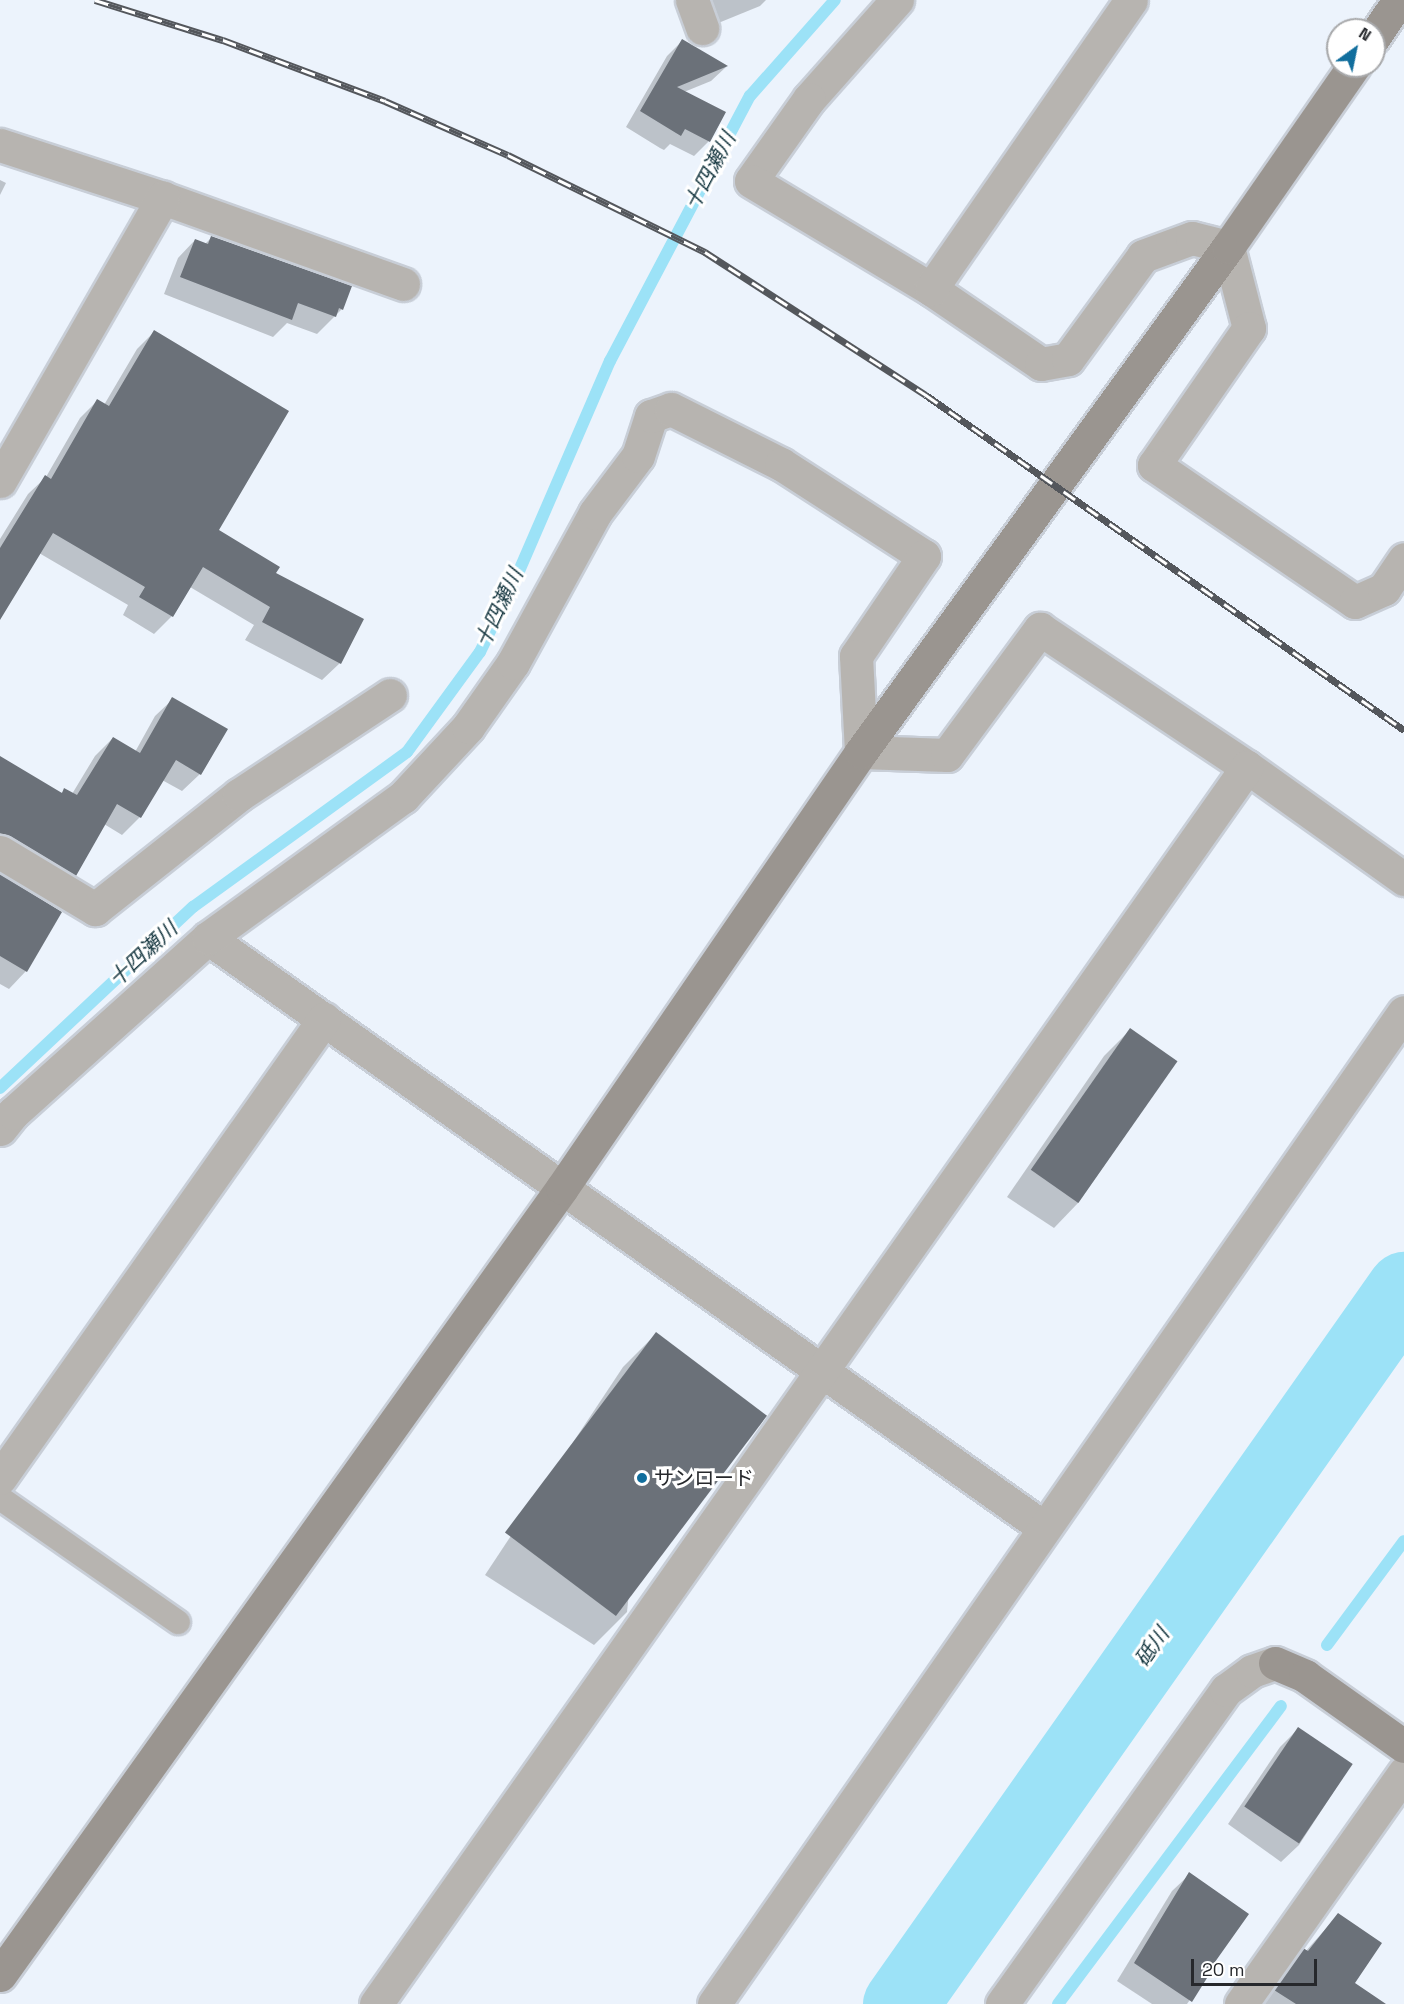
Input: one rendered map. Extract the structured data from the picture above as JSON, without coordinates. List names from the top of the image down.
{
  "water": ["十四瀬川", "砥川"],
  "places": ["サンロード"],
  "scale_bar": "20 m",
  "north": "top right"
}
